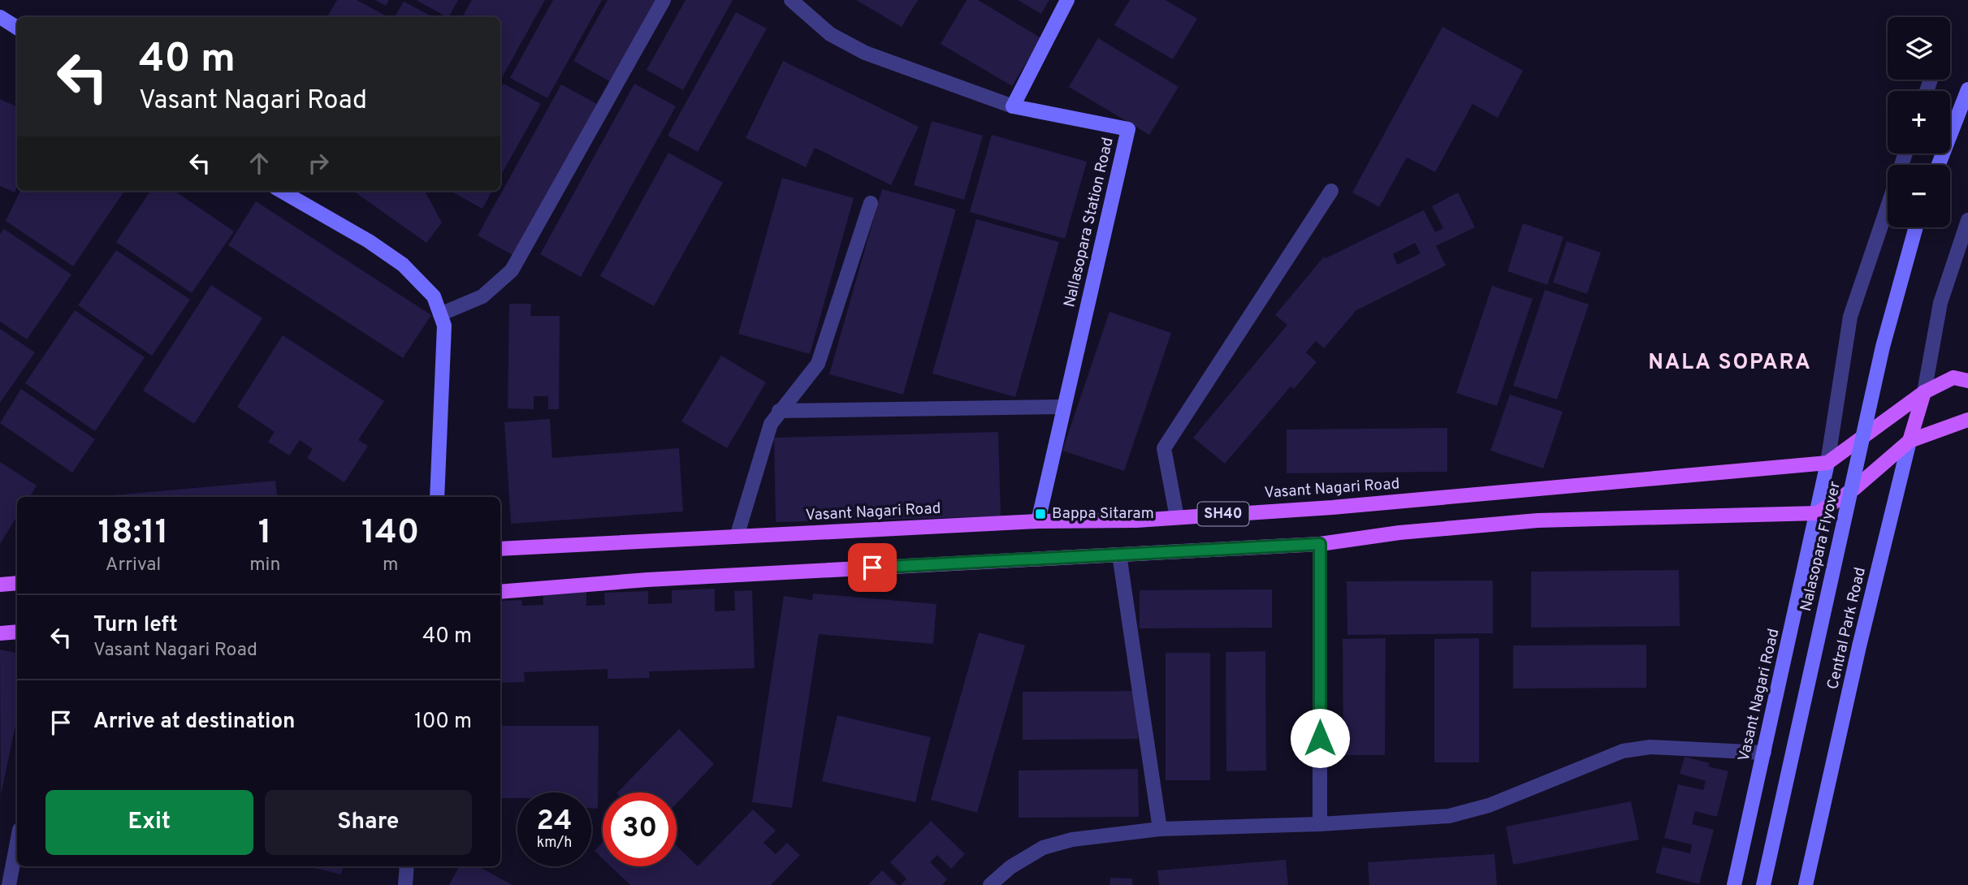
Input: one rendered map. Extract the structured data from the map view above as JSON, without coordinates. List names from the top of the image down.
{
  "streets": {
    "main road": [
      "Nallasopara Station Road",
      "Vasant Nagari Road",
      "SH40",
      "Nalasopara Flyover",
      "Central Park Road"
    ]
  },
  "crossings": [
    ["Nallasopara Station Road", "Vasant Nagari Road"],
    ["Vasant Nagari Road", "SH40"]
  ],
  "districts": ["NALA SOPARA"],
  "places": {
    "transit": ["Bappa Sitaram"]
  },
  "page": {
    "map_buttons": ["+", "−"],
    "turn": ["40 m", "Vasant Nagari Road"],
    "eta": [
      "18:11",
      "Arrival",
      "1",
      "min",
      "140",
      "m"
    ],
    "list": [
      {
        "name": "Turn left",
        "note": "Vasant Nagari Road",
        "value": "40 m"
      },
      {
        "name": "Arrive at destination",
        "value": "100 m"
      }
    ],
    "buttons": ["Exit", "Share"],
    "speed": "24 km/h",
    "limit": "30"
  }
}
